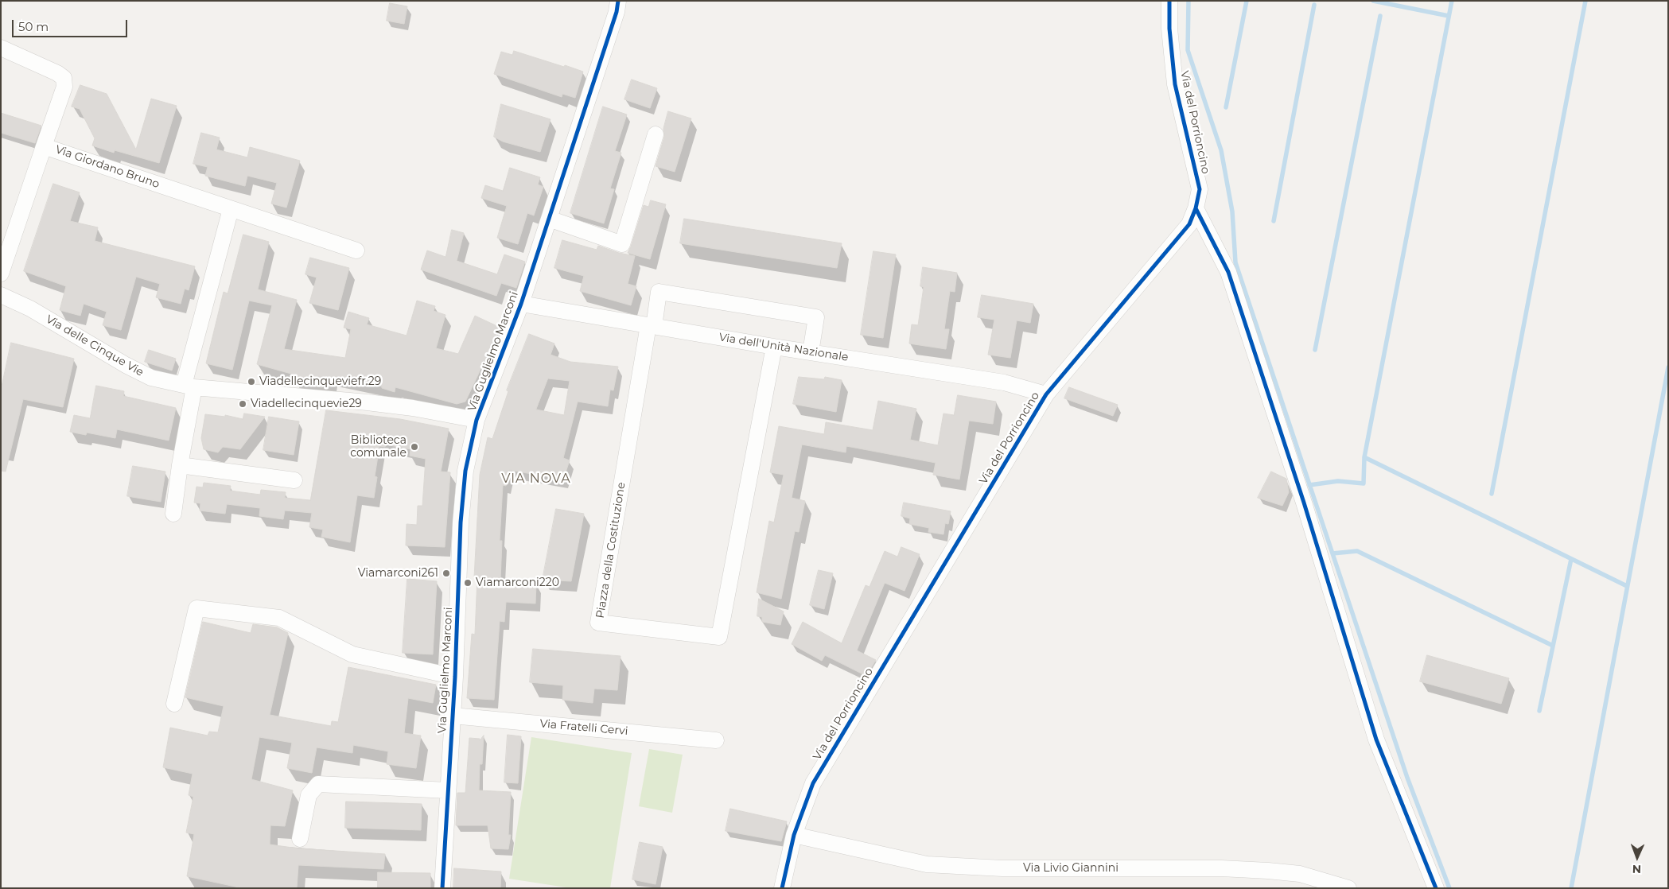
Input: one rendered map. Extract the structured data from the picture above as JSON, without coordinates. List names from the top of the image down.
{
  "streets": {
    "street": [
      "Via del Porrioncino",
      "Via Giordano Bruno",
      "Via delle Cinque Vie",
      "Via dell'Unità Nazionale",
      "Via Guglielmo Marconi",
      "Piazza della Costituzione",
      "Via Fratelli Cervi",
      "Via Livio Giannini"
    ]
  },
  "crossings": [
    ["Via del Porrioncino", "Via dell'Unità Nazionale"],
    ["Via del Porrioncino", "Via Livio Giannini"],
    ["Via delle Cinque Vie", "Via Guglielmo Marconi"],
    ["Via dell'Unità Nazionale", "Via Guglielmo Marconi"],
    ["Via dell'Unità Nazionale", "Piazza della Costituzione"],
    ["Via Guglielmo Marconi", "Via Fratelli Cervi"]
  ],
  "districts": ["VIA NOVA"],
  "places": [
    "Viadellecinqueviefr.29",
    "Viadellecinquevie29",
    "Biblioteca comunale",
    "Viamarconi261",
    "Viamarconi220"
  ],
  "scale_bar": "50 m",
  "north": "bottom"
}
